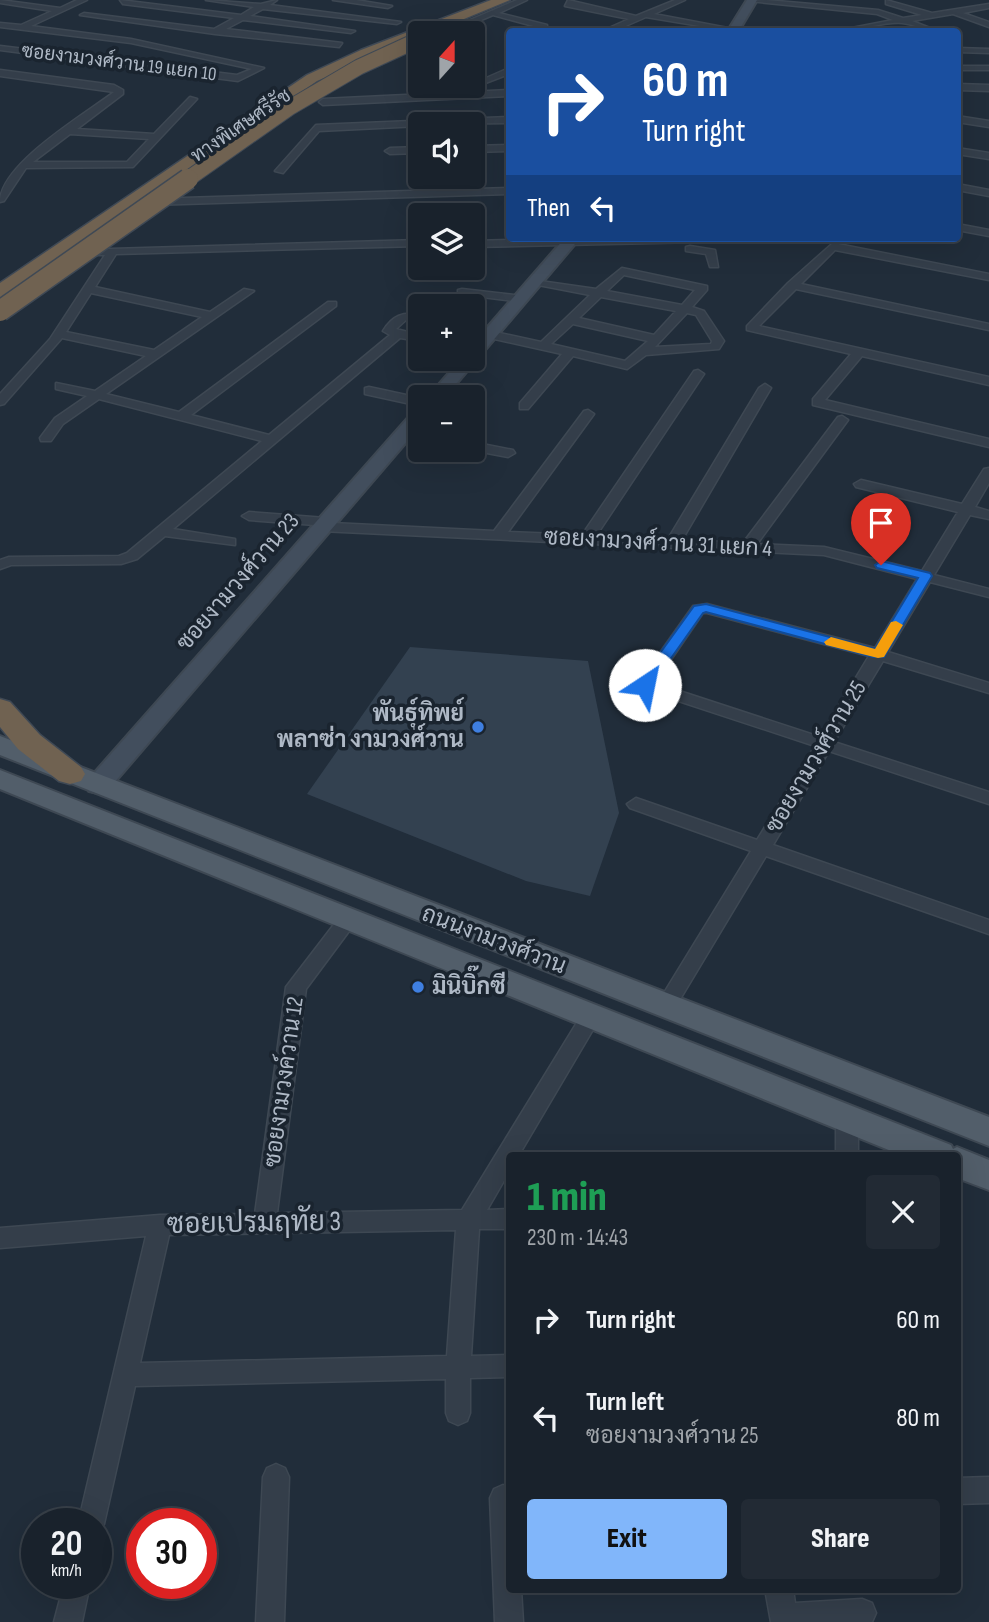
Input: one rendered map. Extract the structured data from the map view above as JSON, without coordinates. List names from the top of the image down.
{
  "streets": {
    "highway": ["ทางพิเศษศรีรัช"],
    "main road": ["ถนนงามวงศ์วาน"],
    "street": [
      "ซอยงามวงศ์วาน 19 แยก 10",
      "ซอยงามวงศ์วาน 31 แยก 4",
      "ซอยงามวงศ์วาน 23",
      "ซอยงามวงศ์วาน 25",
      "ซอยงามวงค์วาน 12",
      "ซอยเปรมฤทัย 3"
    ]
  },
  "crossings": [
    ["ซอยงามวงศ์วาน 31 แยก 4", "ซอยงามวงศ์วาน 23"],
    ["ซอยงามวงศ์วาน 31 แยก 4", "ซอยงามวงศ์วาน 25"],
    ["ซอยงามวงศ์วาน 23", "ถนนงามวงศ์วาน"],
    ["ซอยงามวงศ์วาน 25", "ถนนงามวงศ์วาน"],
    ["ถนนงามวงศ์วาน", "ซอยงามวงค์วาน 12"],
    ["ซอยงามวงค์วาน 12", "ซอยเปรมฤทัย 3"]
  ],
  "places": ["พันธุ์ทิพย์ พลาซ่า งามวงศ์วาน", "มินิบิ๊กซี"],
  "north": "top",
  "page": {
    "map_buttons": ["+", "−"],
    "turn": ["60 m", "Turn right"],
    "then": "Then",
    "heading": ["1 min", "230 m · 14:43"],
    "list": [
      {
        "name": "Turn right",
        "value": "60 m"
      },
      {
        "name": "Turn left",
        "note": "ซอยงามวงศ์วาน 25",
        "value": "80 m"
      }
    ],
    "buttons": ["Exit", "Share"],
    "speed": "20 km/h",
    "limit": "30"
  }
}
